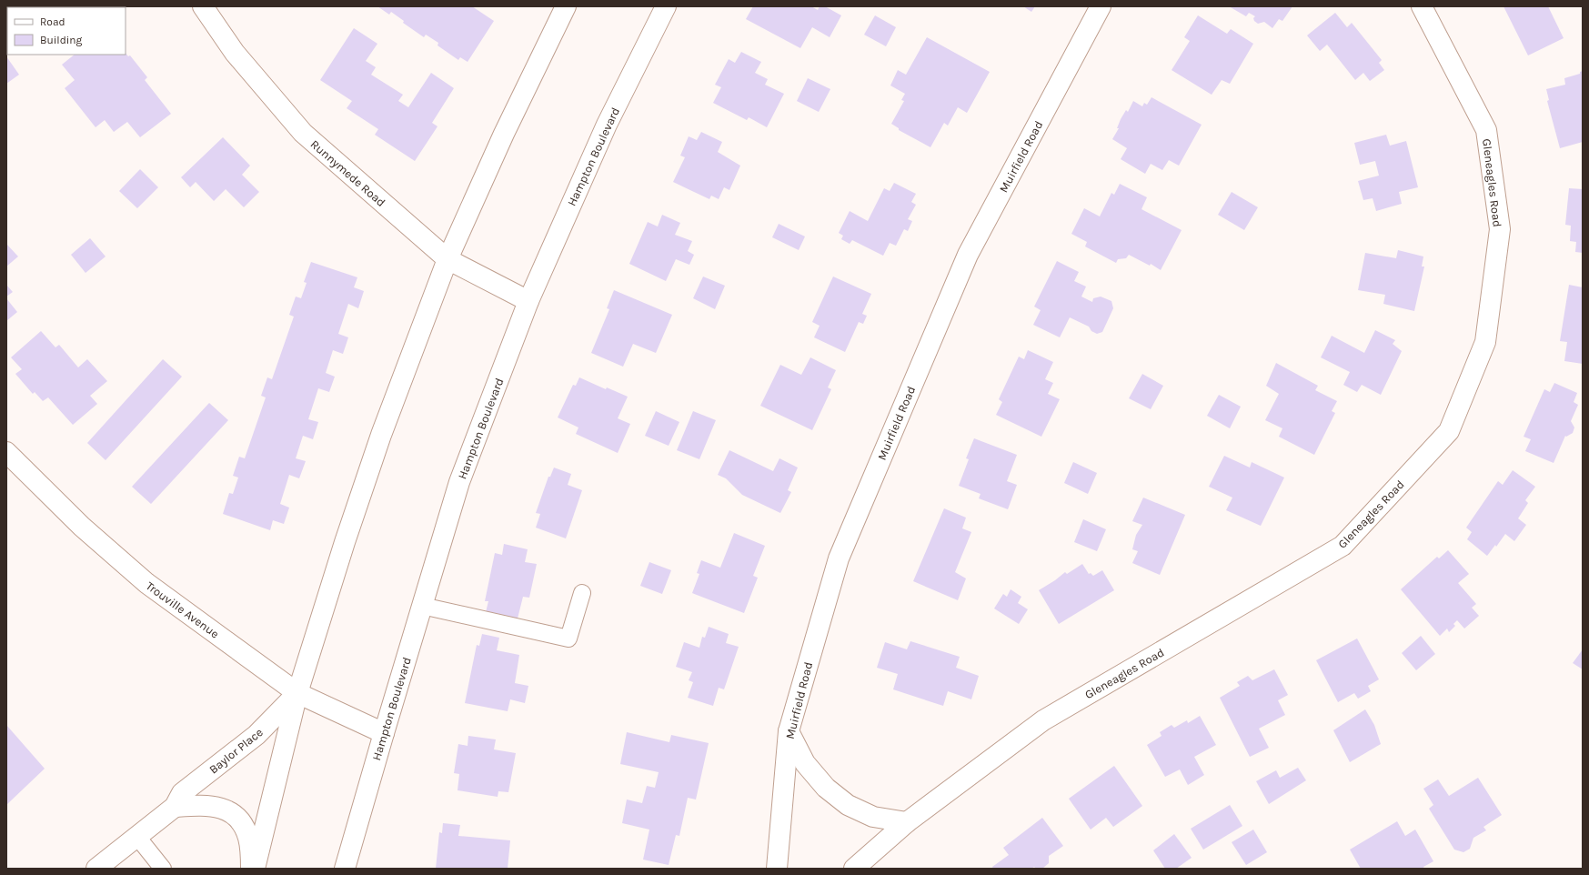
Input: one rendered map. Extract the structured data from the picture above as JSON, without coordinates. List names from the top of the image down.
{
  "streets": {
    "street": [
      "Hampton Boulevard",
      "Muirfield Road",
      "Runnymede Road",
      "Gleneagles Road",
      "Trouville Avenue",
      "Baylor Place"
    ]
  },
  "crossings": [
    ["Hampton Boulevard", "Runnymede Road"],
    ["Hampton Boulevard", "Trouville Avenue"],
    ["Trouville Avenue", "Baylor Place"]
  ],
  "legend": ["Road", "Building"]
}
